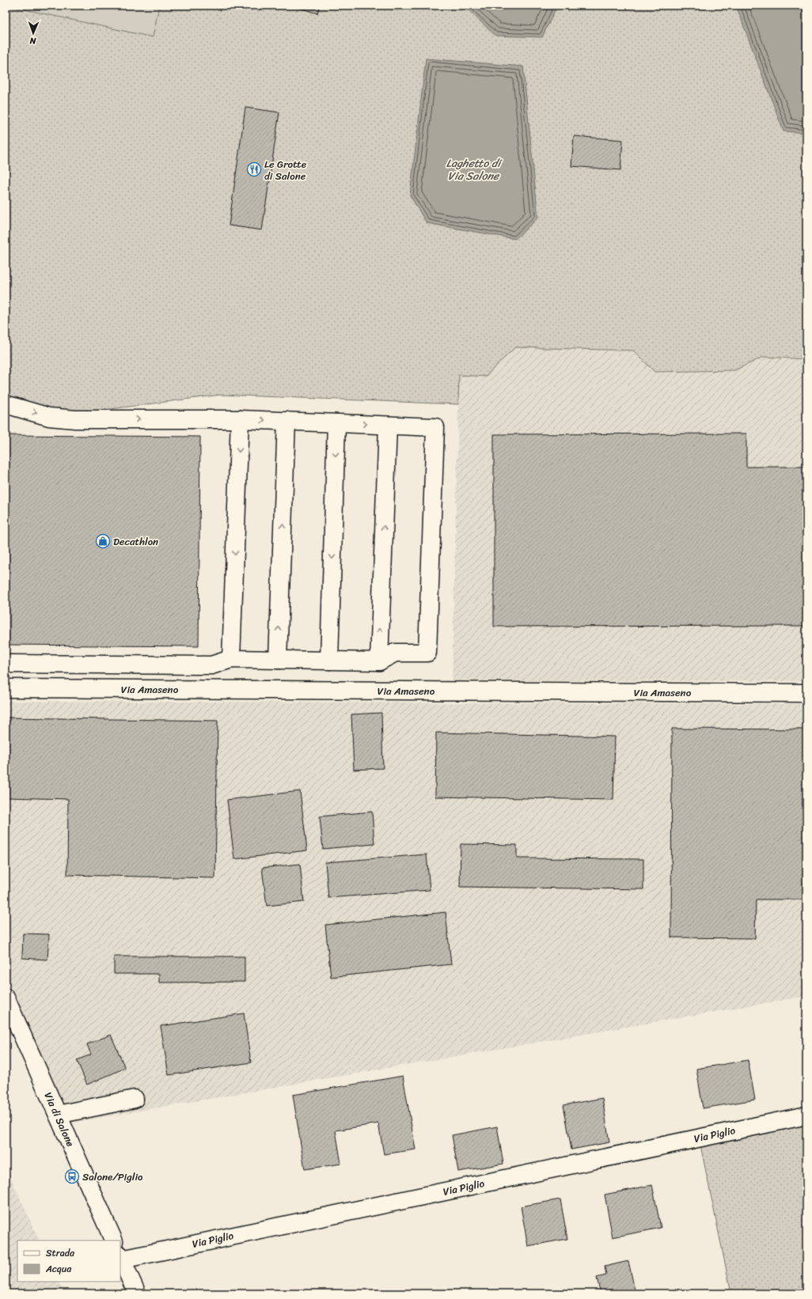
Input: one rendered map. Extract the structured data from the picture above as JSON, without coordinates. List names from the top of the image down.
{
  "streets": {
    "street": ["Via Amaseno", "Via di Salone", "Via Piglio"]
  },
  "water": ["Laghetto di Via Salone"],
  "places": {
    "restaurant": ["Le Grotte di Salone"],
    "shop": ["Decathlon"],
    "bus stop": ["Salone/Piglio"]
  },
  "legend": ["Strada", "Acqua"],
  "north": "bottom"
}
